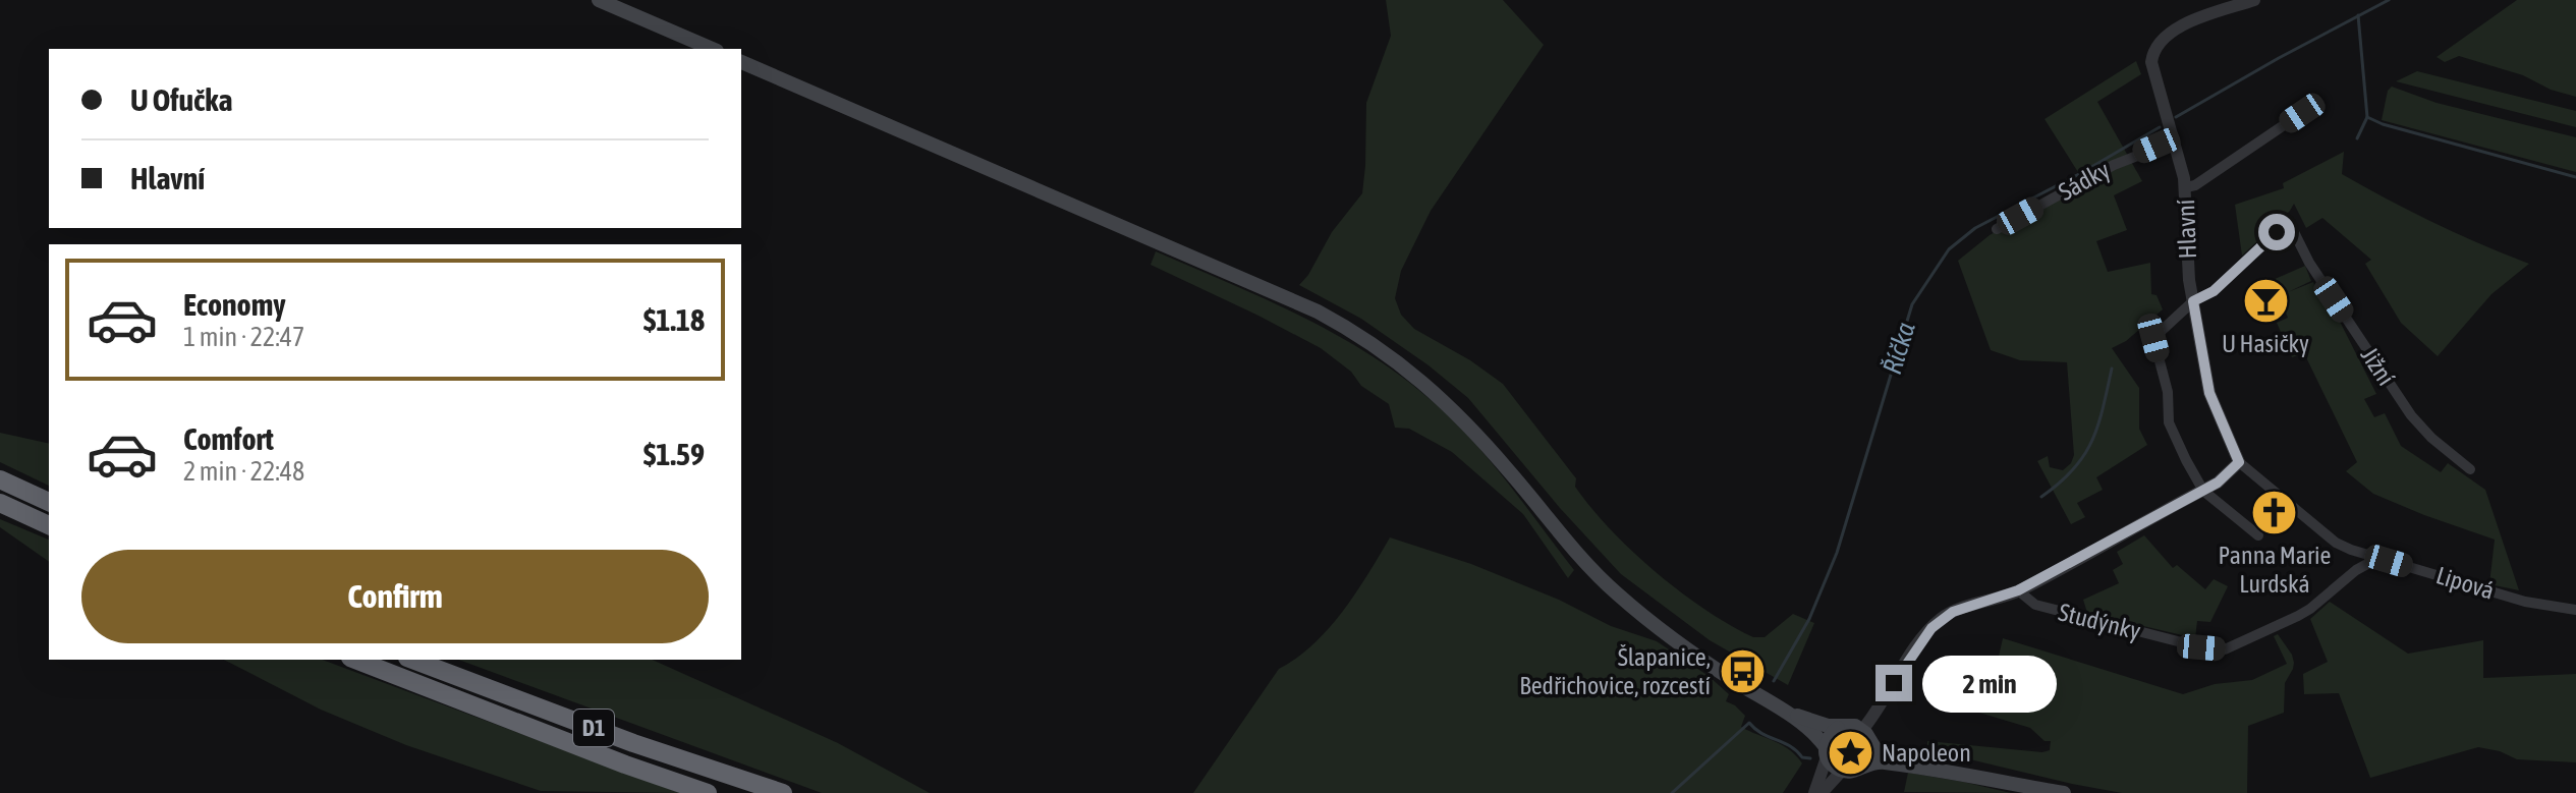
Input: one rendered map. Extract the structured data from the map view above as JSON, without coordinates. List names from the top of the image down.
{
  "streets": {
    "highway": ["D1"],
    "street": [
      "Sádky",
      "Hlavní",
      "Jižní",
      "Lipová",
      "Studýnky"
    ]
  },
  "crossings": [
    ["Sádky", "Hlavní"],
    ["Hlavní", "Jižní"],
    ["Hlavní", "Lipová"],
    ["Lipová", "Studýnky"]
  ],
  "water": ["Říčka"],
  "places": {
    "bar": ["U Hasičky"],
    "church": ["Panna Marie Lurdská"],
    "bus stop": ["Šlapanice, Bedřichovice, rozcestí"],
    "place": ["Napoleon"]
  },
  "page": {
    "banner": ["U Ofučka", "Hlavní"],
    "list": [
      {
        "name": "Economy",
        "note": "1 min · 22:47",
        "value": "$1.18"
      },
      {
        "name": "Comfort",
        "note": "2 min · 22:48",
        "value": "$1.59"
      }
    ],
    "buttons": "Confirm",
    "bubble": "2 min"
  }
}
